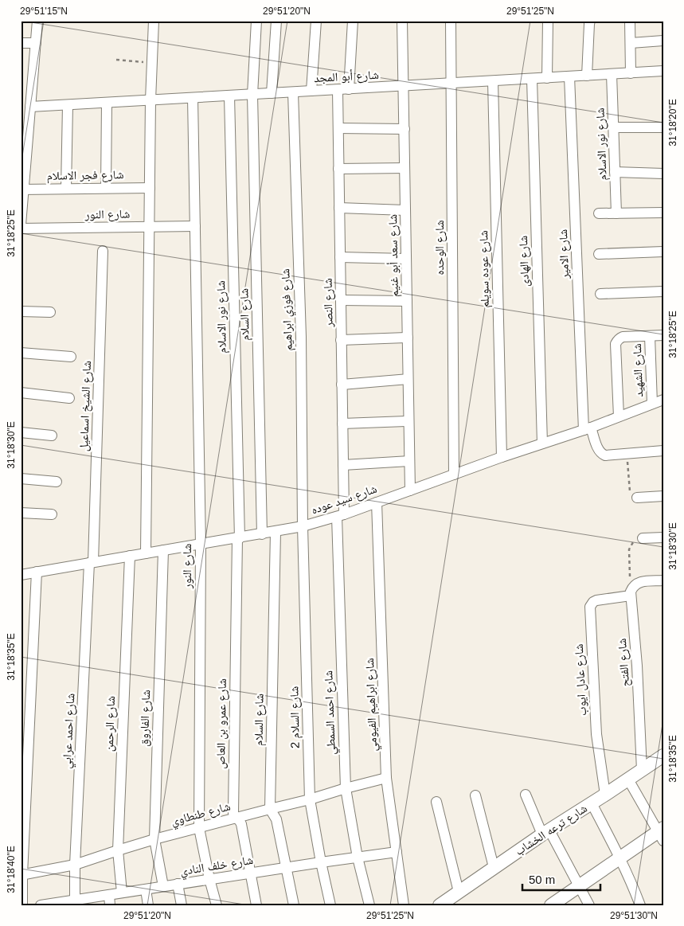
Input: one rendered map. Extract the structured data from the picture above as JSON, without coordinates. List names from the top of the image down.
{
  "streets": {
    "street": [
      "شارع أبو المجد",
      "شارع نور الاسلام",
      "شارع فجر الاسلام",
      "شارع النور",
      "شارع الوحده",
      "شارع الامير",
      "شارع سعد أبو غنيم",
      "شارع الهادى",
      "شارع عوده سويلم",
      "شارع النصر",
      "شارع فوزي ابراهيم",
      "شارع السلام",
      "شارع الشهيد",
      "شارع الشيخ اسماعيل",
      "شارع سيد عوده",
      "شارع الفتح",
      "شارع عادل ايوب",
      "شارع ابراهيم الفيومي",
      "شارع احمد السمطي",
      "شارع السلام 2",
      "شارع الفاروق",
      "شارع الرحمن",
      "شارع عمرو بن العاص",
      "شارع احمد عرابي",
      "شارع طنطاوي",
      "شارع ترعه الخشاب",
      "شارع خلف النادي"
    ]
  },
  "crossings": [
    ["شارع أبو المجد", "شارع نور الاسلام"],
    ["شارع أبو المجد", "شارع النور"],
    ["شارع أبو المجد", "شارع الوحده"],
    ["شارع أبو المجد", "شارع الامير"],
    ["شارع أبو المجد", "شارع سعد أبو غنيم"],
    ["شارع أبو المجد", "شارع الهادى"],
    ["شارع أبو المجد", "شارع عوده سويلم"],
    ["شارع أبو المجد", "شارع النصر"],
    ["شارع أبو المجد", "شارع فوزي ابراهيم"],
    ["شارع أبو المجد", "شارع السلام"],
    ["شارع نور الاسلام", "شارع سيد عوده"],
    ["شارع نور الاسلام", "شارع عمرو بن العاص"],
    ["شارع النور", "شارع سيد عوده"],
    ["شارع النور", "شارع طنطاوي"],
    ["شارع النور", "شارع خلف النادي"],
    ["شارع الوحده", "شارع سيد عوده"],
    ["شارع الامير", "شارع سيد عوده"],
    ["شارع سعد أبو غنيم", "شارع سيد عوده"],
    ["شارع الهادى", "شارع سيد عوده"],
    ["شارع عوده سويلم", "شارع سيد عوده"],
    ["شارع النصر", "شارع سيد عوده"],
    ["شارع النصر", "شارع احمد السمطي"],
    ["شارع فوزي ابراهيم", "شارع سيد عوده"],
    ["شارع فوزي ابراهيم", "شارع السلام 2"],
    ["شارع السلام", "شارع سيد عوده"],
    ["شارع السلام", "شارع طنطاوي"],
    ["شارع السلام", "شارع خلف النادي"],
    ["شارع الشهيد", "شارع سيد عوده"],
    ["شارع الشيخ اسماعيل", "شارع سيد عوده"],
    ["شارع الشيخ اسماعيل", "شارع احمد عرابي"],
    ["شارع سيد عوده", "شارع ابراهيم الفيومي"],
    ["شارع سيد عوده", "شارع احمد السمطي"],
    ["شارع سيد عوده", "شارع السلام 2"],
    ["شارع سيد عوده", "شارع الفاروق"],
    ["شارع سيد عوده", "شارع الرحمن"],
    ["شارع سيد عوده", "شارع عمرو بن العاص"],
    ["شارع سيد عوده", "شارع احمد عرابي"],
    ["شارع الفتح", "شارع عادل ايوب"],
    ["شارع الفتح", "شارع ترعه الخشاب"],
    ["شارع عادل ايوب", "شارع ترعه الخشاب"],
    ["شارع ابراهيم الفيومي", "شارع طنطاوي"],
    ["شارع ابراهيم الفيومي", "شارع خلف النادي"],
    ["شارع احمد السمطي", "شارع طنطاوي"],
    ["شارع احمد السمطي", "شارع خلف النادي"],
    ["شارع السلام 2", "شارع طنطاوي"],
    ["شارع السلام 2", "شارع خلف النادي"],
    ["شارع الفاروق", "شارع طنطاوي"],
    ["شارع الفاروق", "شارع خلف النادي"],
    ["شارع الرحمن", "شارع طنطاوي"],
    ["شارع الرحمن", "شارع خلف النادي"],
    ["شارع عمرو بن العاص", "شارع طنطاوي"],
    ["شارع عمرو بن العاص", "شارع خلف النادي"],
    ["شارع احمد عرابي", "شارع طنطاوي"],
    ["شارع احمد عرابي", "شارع خلف النادي"]
  ],
  "scale_bar": "50 m",
  "coordinates": [
    "29°51'15\"N",
    "29°51'20\"N",
    "29°51'25\"N",
    "31°18'20\"E",
    "31°18'25\"E",
    "31°18'30\"E",
    "31°18'35\"E",
    "31°18'40\"E",
    "29°51'30\"N"
  ]
}
